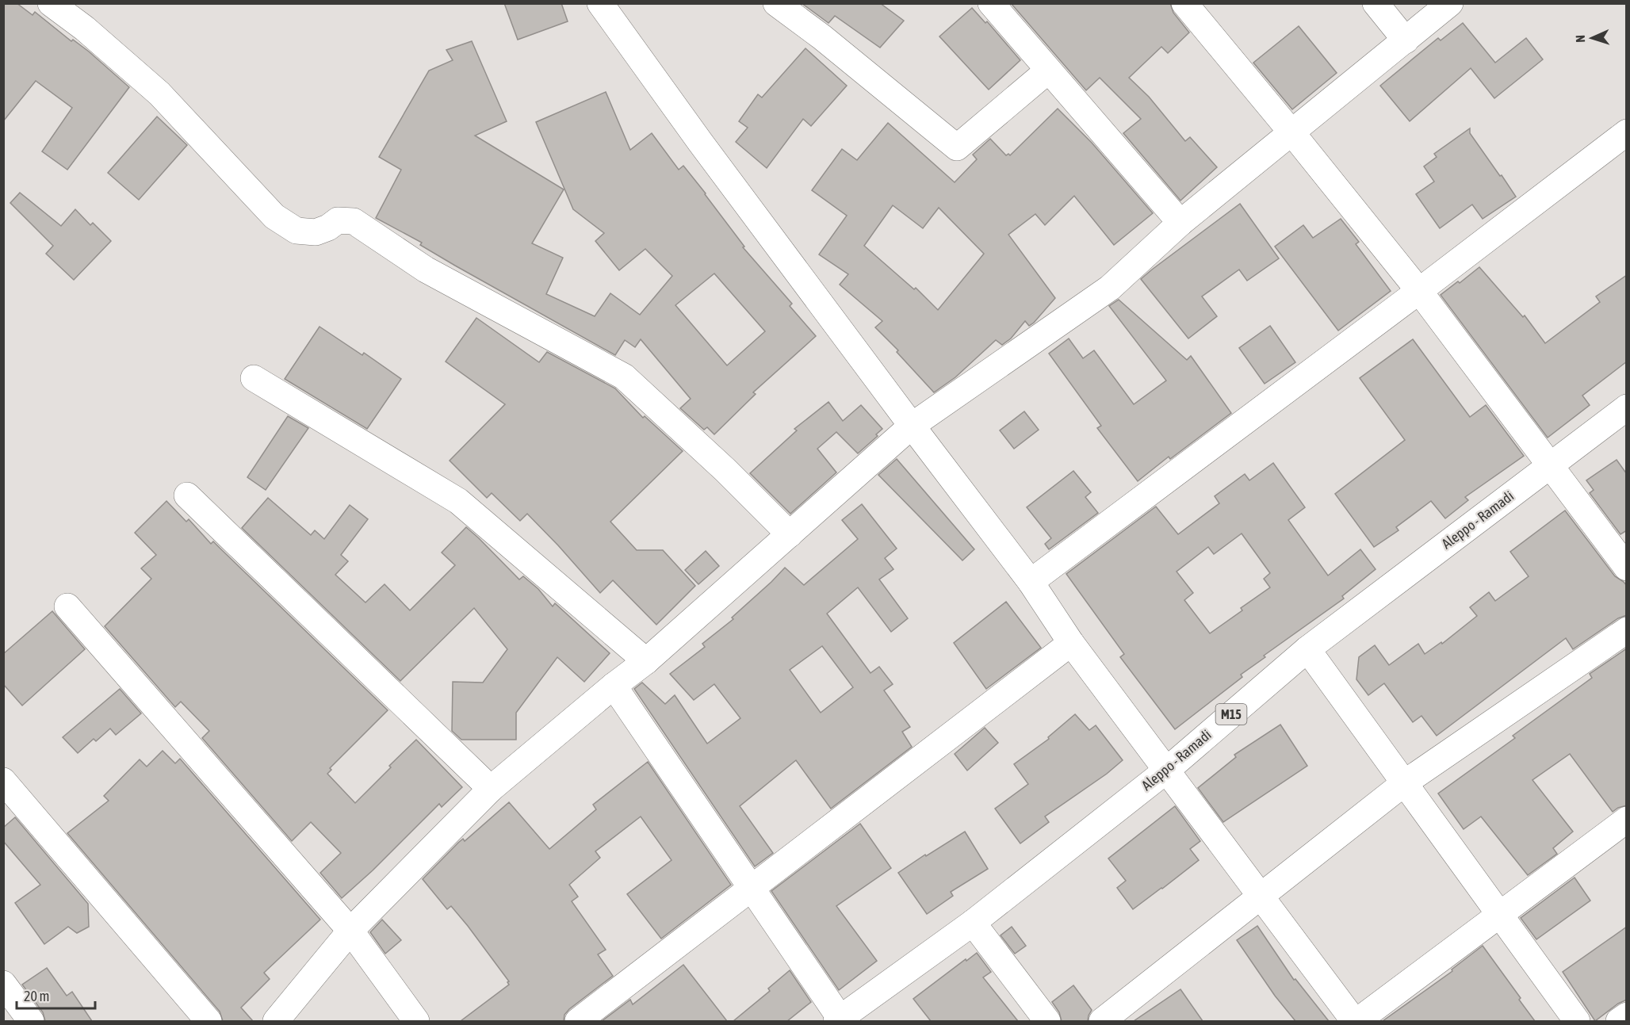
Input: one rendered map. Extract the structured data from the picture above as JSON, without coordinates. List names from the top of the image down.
{
  "streets": {
    "main road": ["Aleppo - Ramadi", "M15"]
  },
  "scale_bar": "20 m",
  "north": "left"
}
